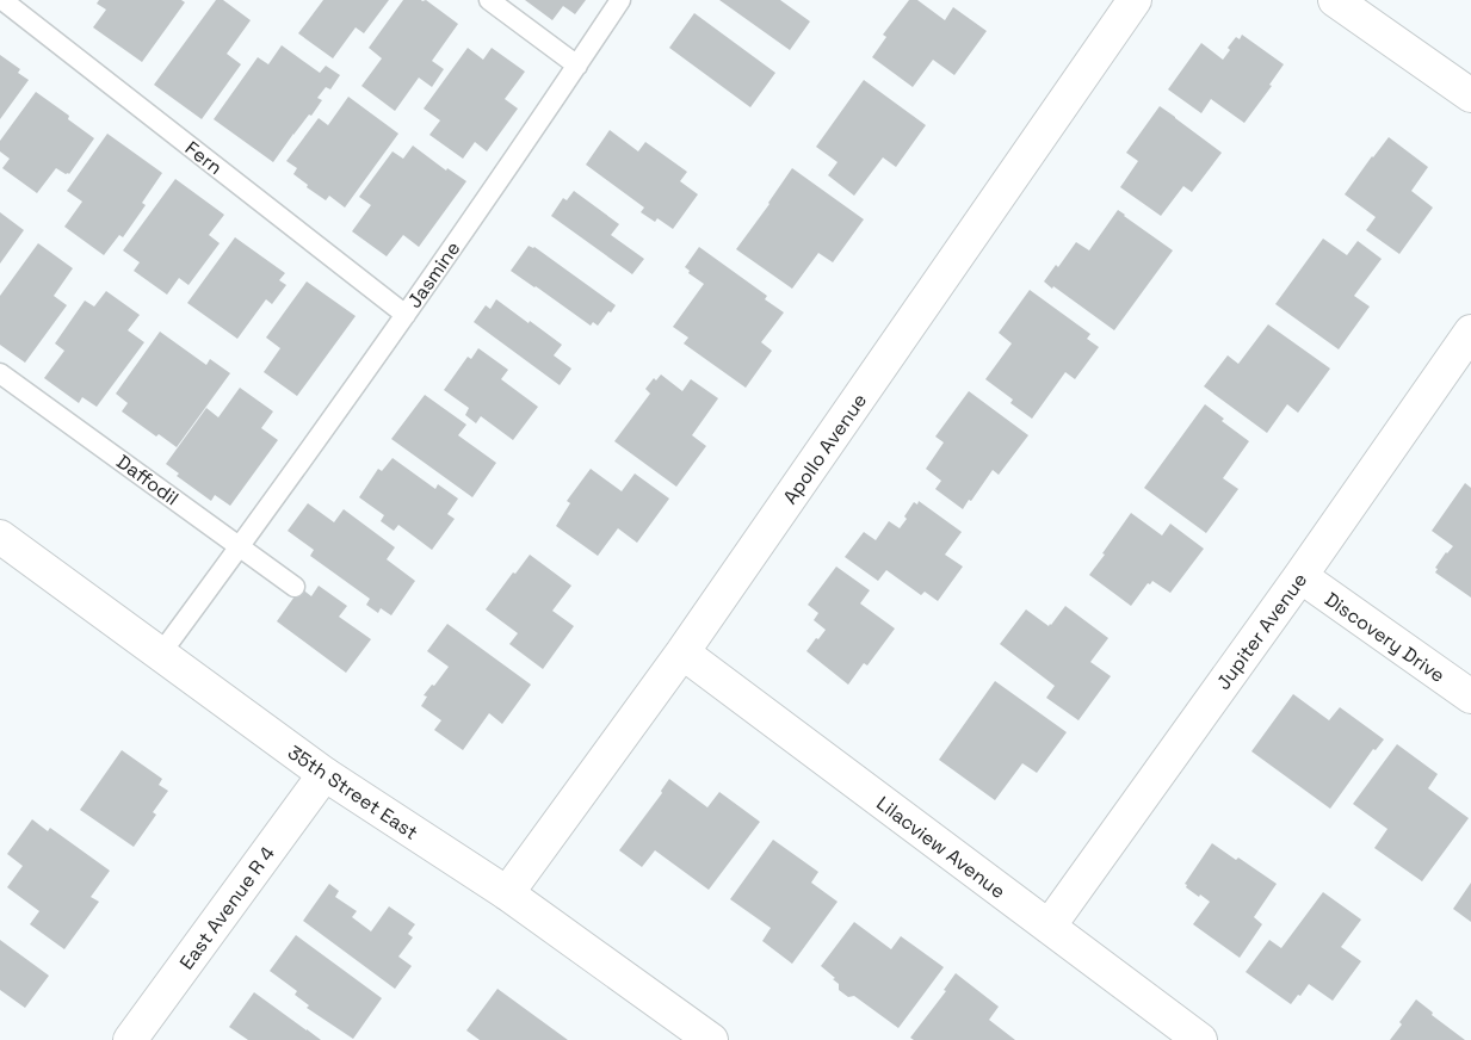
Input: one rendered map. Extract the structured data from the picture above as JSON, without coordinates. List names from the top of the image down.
{
  "streets": {
    "street": [
      "Apollo Avenue",
      "Jupiter Avenue",
      "Discovery Drive",
      "35th Street East",
      "Lilacview Avenue",
      "East Avenue R 4"
    ],
    "lane": ["Fern", "Jasmine", "Daffodil"]
  },
  "crossings": [
    ["Fern", "Jasmine"],
    ["Jasmine", "Daffodil"],
    ["Jasmine", "35th Street East"],
    ["Apollo Avenue", "35th Street East"],
    ["Apollo Avenue", "Lilacview Avenue"],
    ["Jupiter Avenue", "Discovery Drive"],
    ["Jupiter Avenue", "Lilacview Avenue"],
    ["35th Street East", "East Avenue R 4"]
  ]
}
